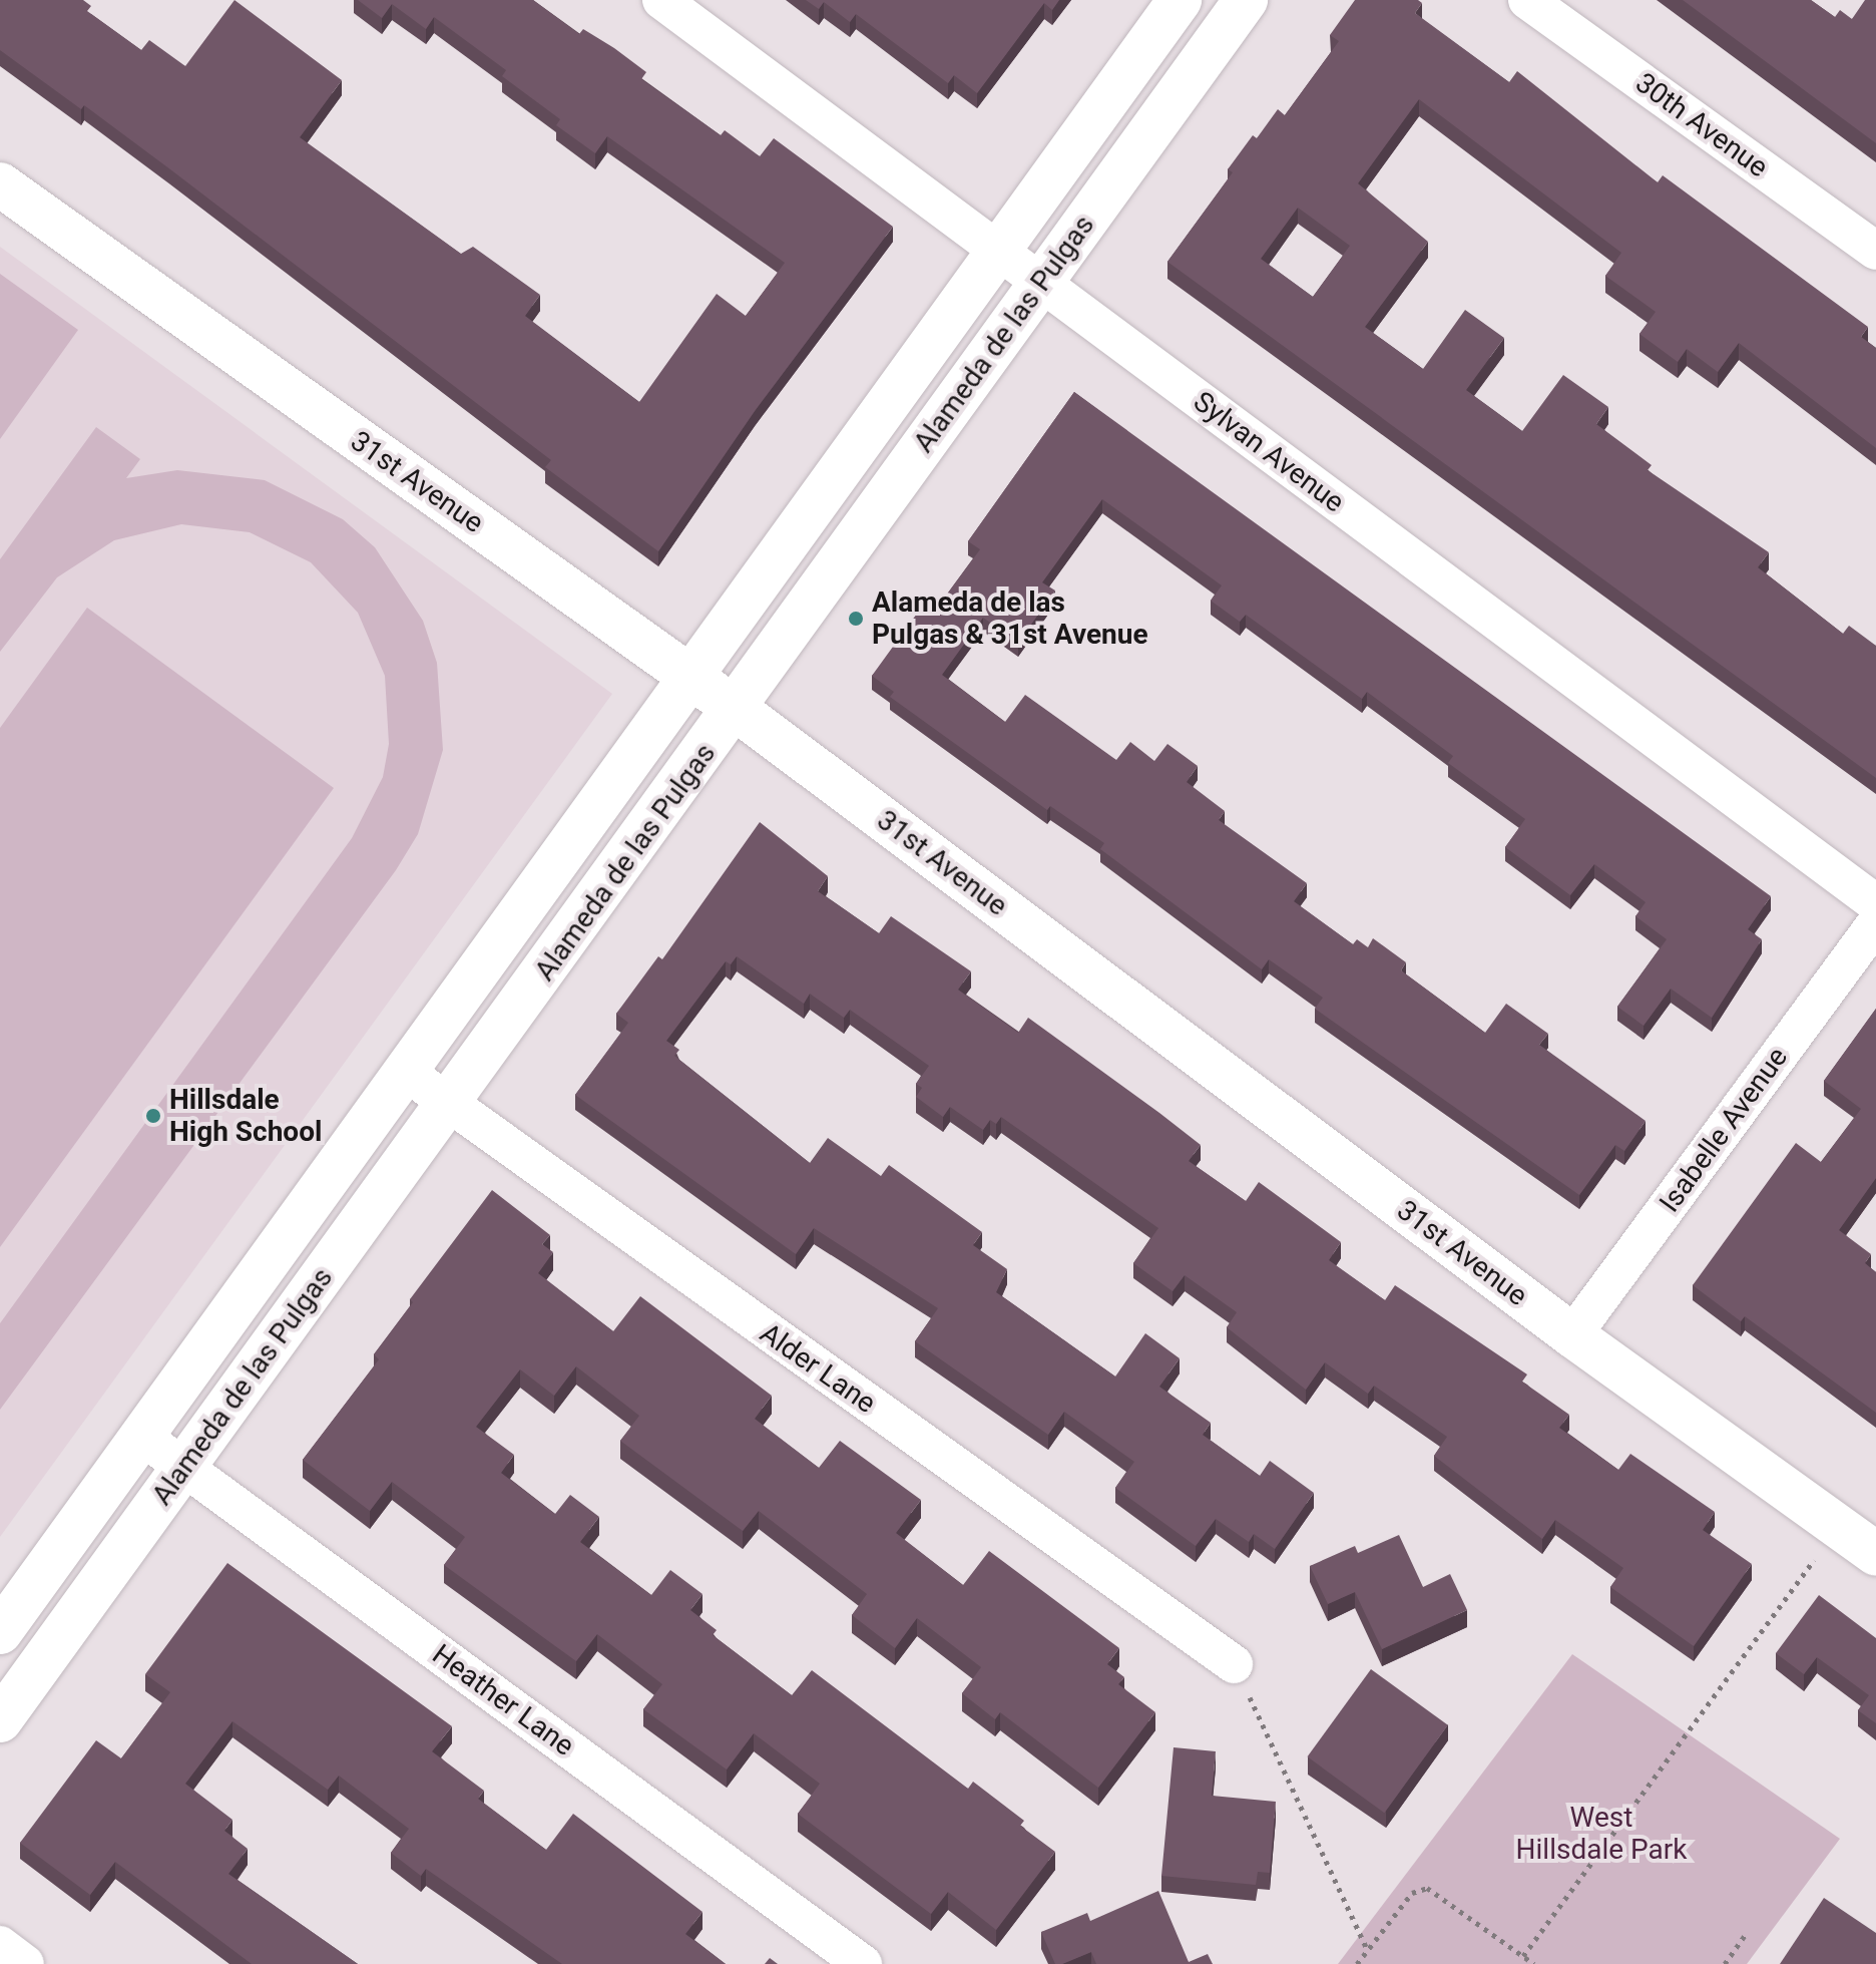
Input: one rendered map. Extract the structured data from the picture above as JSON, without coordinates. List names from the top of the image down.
{
  "streets": {
    "main road": ["Alameda de las Pulgas", "31st Avenue"],
    "street": [
      "30th Avenue",
      "Sylvan Avenue",
      "Isabelle Avenue",
      "Alder Lane",
      "Heather Lane"
    ]
  },
  "crossings": [
    ["Alameda de las Pulgas", "Sylvan Avenue"],
    ["Alameda de las Pulgas", "31st Avenue"],
    ["Alameda de las Pulgas", "Alder Lane"],
    ["Alameda de las Pulgas", "Heather Lane"],
    ["31st Avenue", "Isabelle Avenue"]
  ],
  "parks": ["West Hillsdale Park"],
  "places": ["Alameda de las Pulgas & 31st Avenue", "Hillsdale High School"]
}
